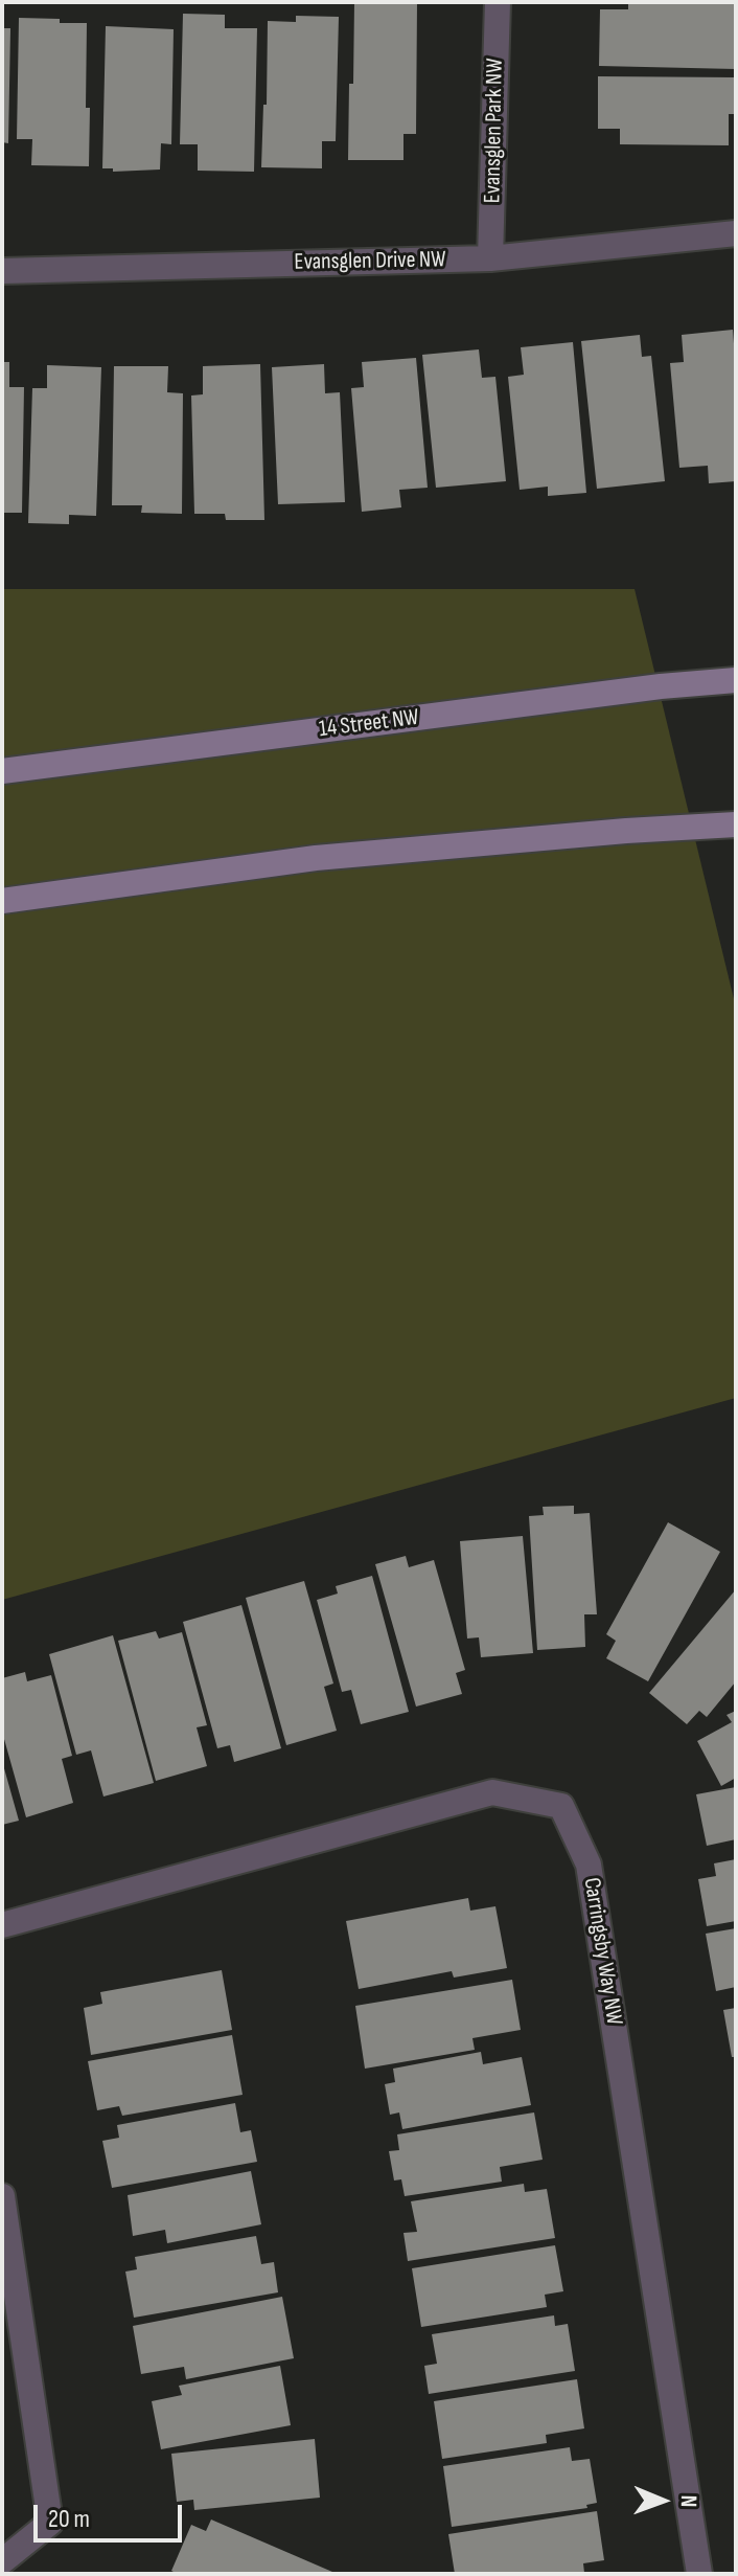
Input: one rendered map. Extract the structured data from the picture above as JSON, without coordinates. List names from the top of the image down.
{
  "streets": {
    "main road": ["14 Street NW"],
    "street": ["Evansglen Park NW", "Evansglen Drive NW", "Carringsby Way NW"]
  },
  "crossings": [
    ["Evansglen Park NW", "Evansglen Drive NW"]
  ],
  "scale_bar": "20 m",
  "north": "right"
}
